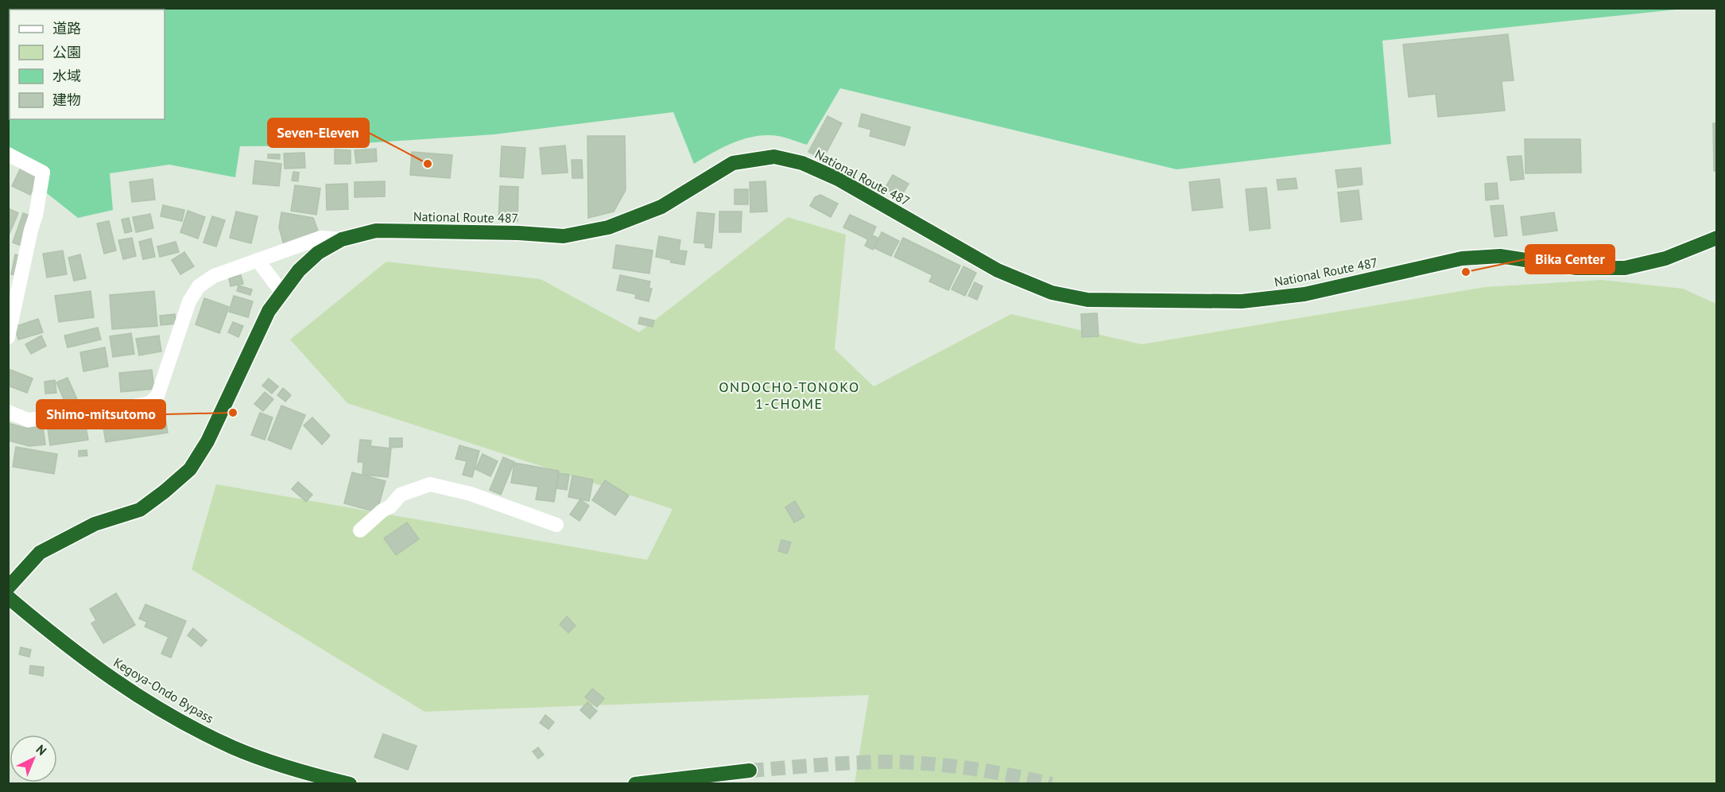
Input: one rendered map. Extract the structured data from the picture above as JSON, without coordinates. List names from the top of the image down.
{
  "streets": {
    "highway": ["National Route 487", "Kegoya-Ondo Bypass"]
  },
  "districts": ["ONDOCHO-TONOKO 1-CHOME"],
  "places": ["Seven-Eleven", "Bika Center", "Shimo-mitsutomo"],
  "legend": [
    "道路",
    "公園",
    "水域",
    "建物"
  ],
  "north": "top right"
}
